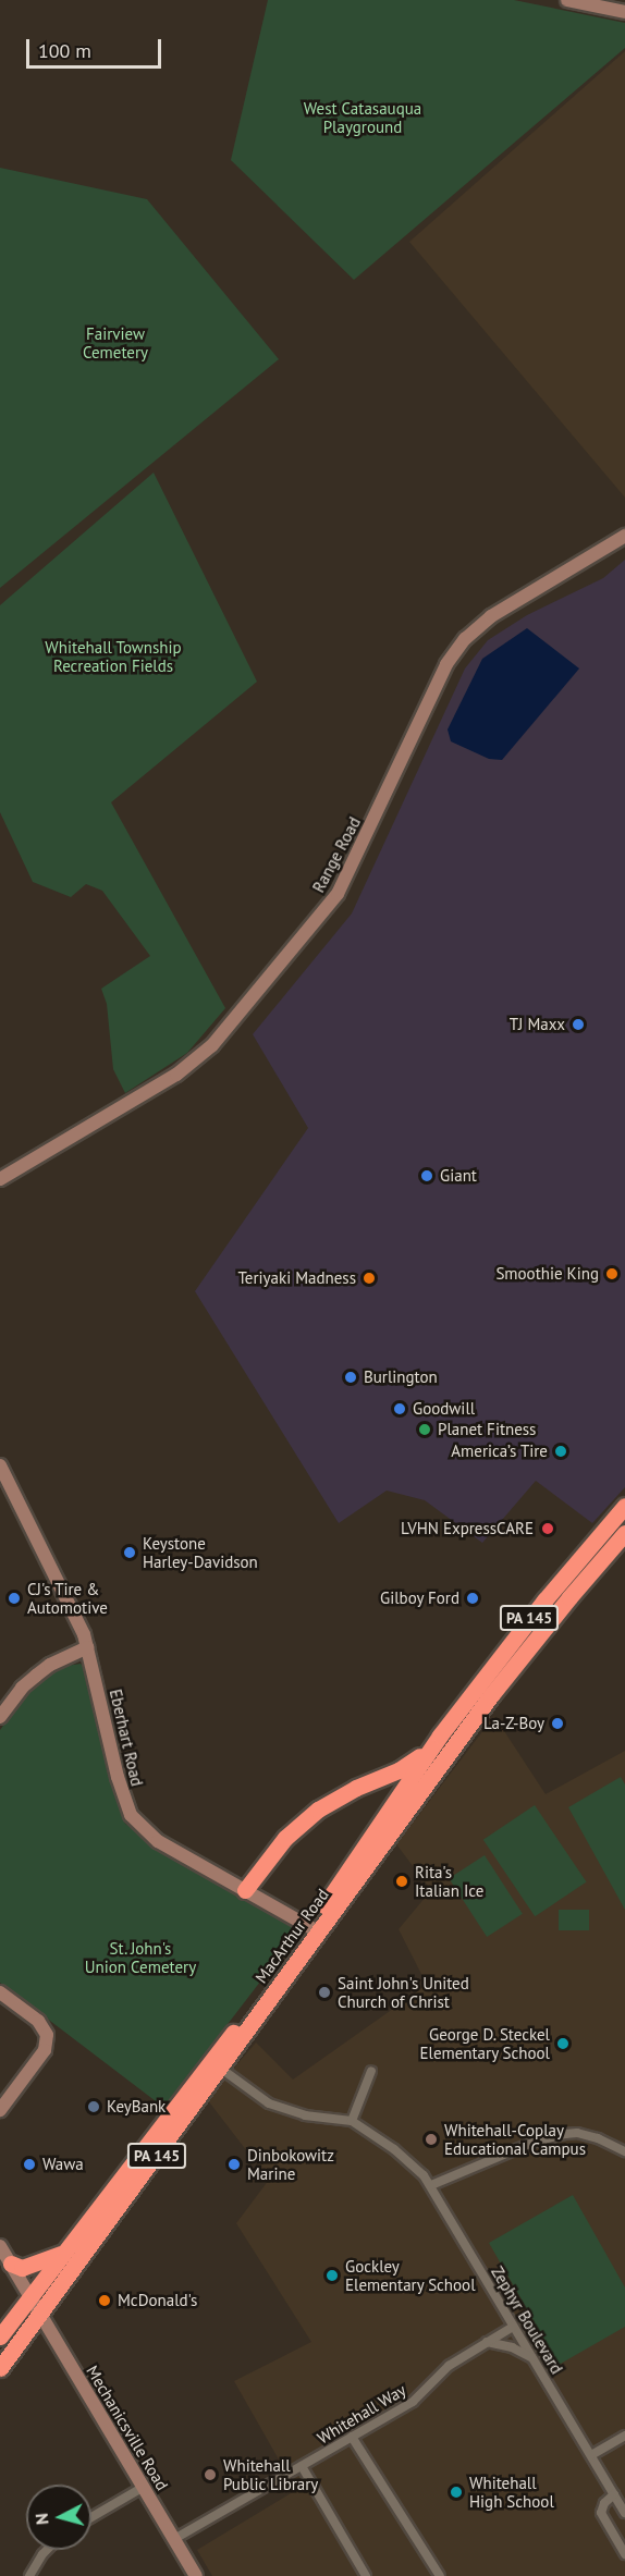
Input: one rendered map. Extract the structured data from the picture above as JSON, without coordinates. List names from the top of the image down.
{
  "streets": {
    "highway": ["PA 145", "MacArthur Road"],
    "street": [
      "Range Road",
      "Eberhart Road",
      "Zephyr Boulevard",
      "Whitehall Way",
      "Mechanicsville Road"
    ]
  },
  "crossings": [
    ["Eberhart Road", "MacArthur Road"],
    ["MacArthur Road", "Zephyr Boulevard"],
    ["MacArthur Road", "Mechanicsville Road"],
    ["Zephyr Boulevard", "Whitehall Way"],
    ["Whitehall Way", "Mechanicsville Road"]
  ],
  "parks": [
    "West Catasauqua Playground",
    "Fairview Cemetery",
    "Whitehall Township Recreation Fields",
    "St. John's Union Cemetery"
  ],
  "places": [
    "TJ Maxx",
    "Giant",
    "Smoothie King",
    "Teriyaki Madness",
    "Burlington",
    "Goodwill",
    "Planet Fitness",
    "America’s Tire",
    "LVHN ExpressCARE",
    "Keystone Harley-Davidson",
    "CJ's Tire & Automotive",
    "Gilboy Ford",
    "La-Z-Boy",
    "Rita's Italian Ice",
    "Saint John's United Church of Christ",
    "George D. Steckel Elementary School",
    "KeyBank",
    "Whitehall-Coplay Educational Campus",
    "Wawa",
    "Dinbokowitz Marine",
    "Gockley Elementary School",
    "McDonald's",
    "Whitehall Public Library",
    "Whitehall High School"
  ],
  "scale_bar": "100 m",
  "north": "left"
}
